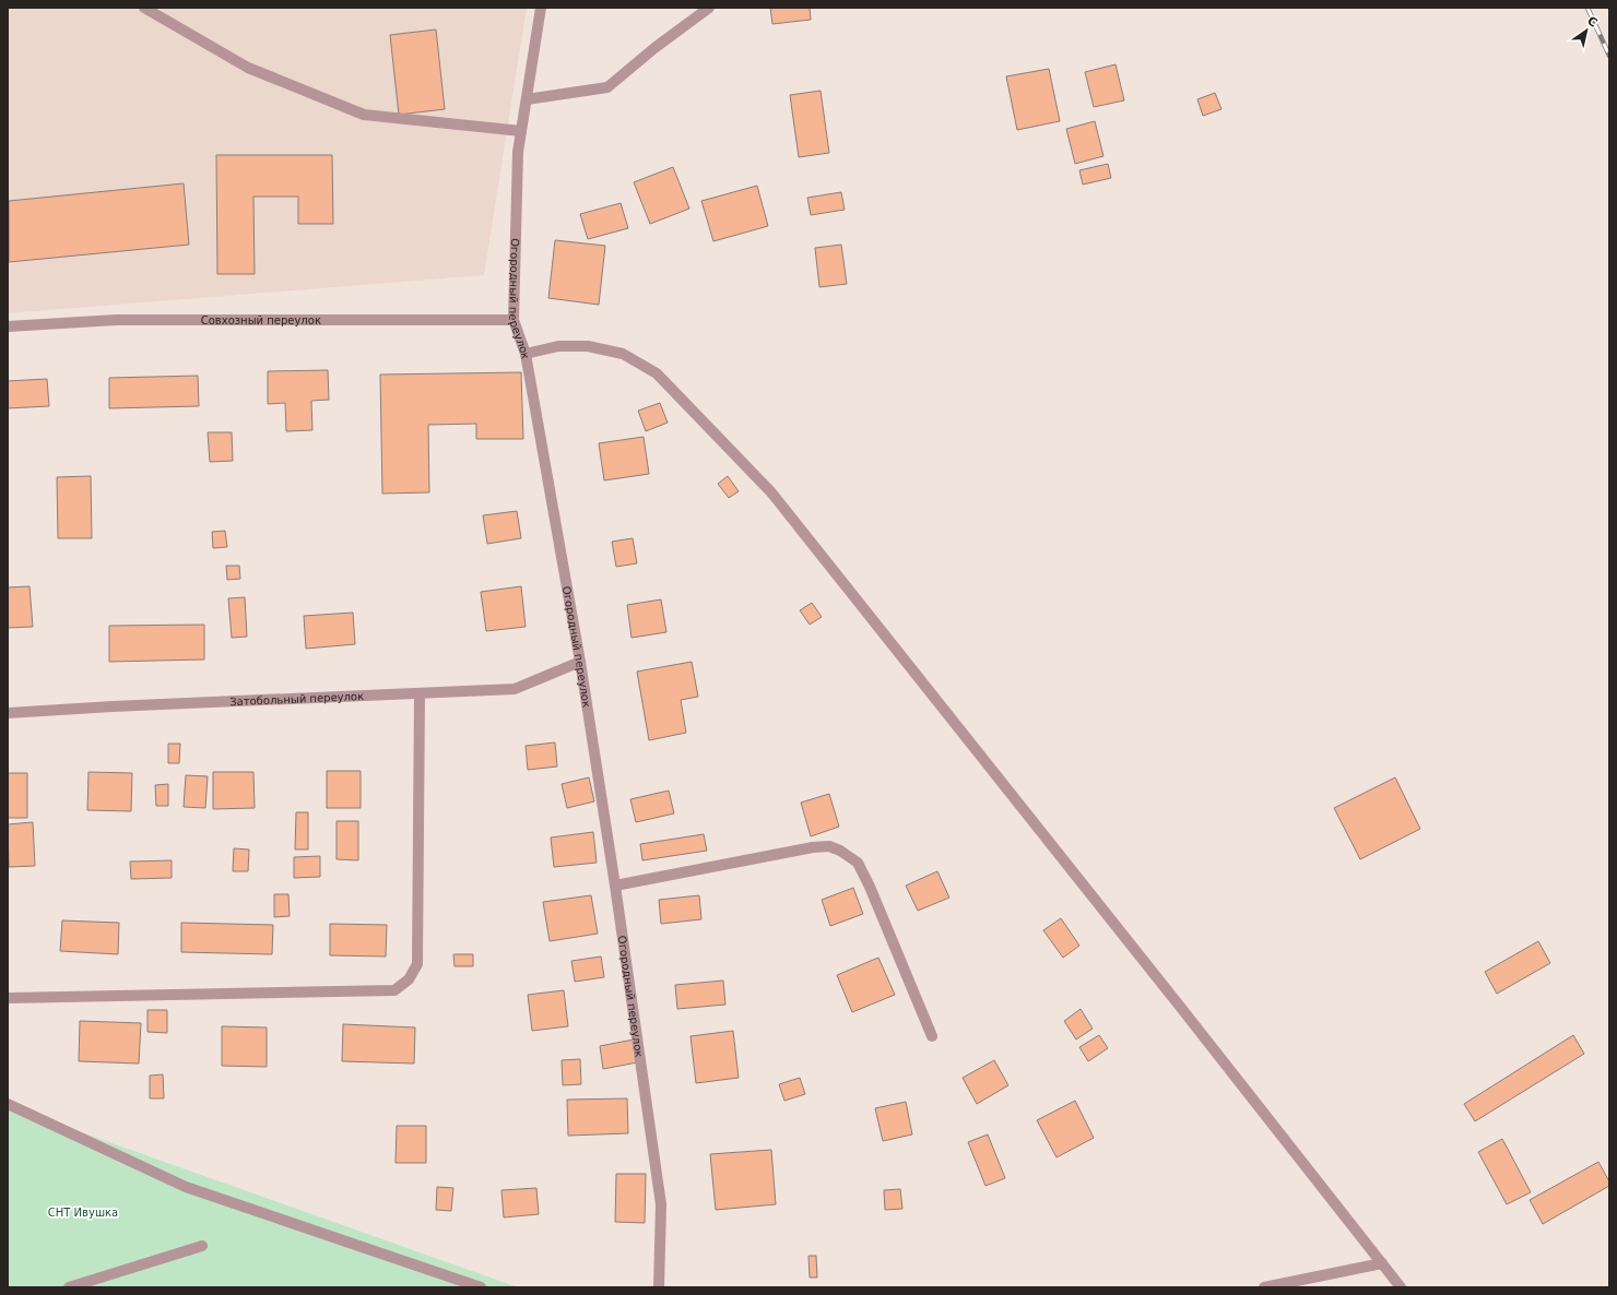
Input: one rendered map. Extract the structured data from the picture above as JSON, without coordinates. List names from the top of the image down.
{
  "streets": {
    "street": ["Огородный переулок", "Совхозный переулок", "Затобольный переулок"]
  },
  "crossings": [
    ["Огородный переулок", "Совхозный переулок"],
    ["Огородный переулок", "Затобольный переулок"]
  ],
  "parks": ["СНТ Ивушка"],
  "north": "top right"
}
